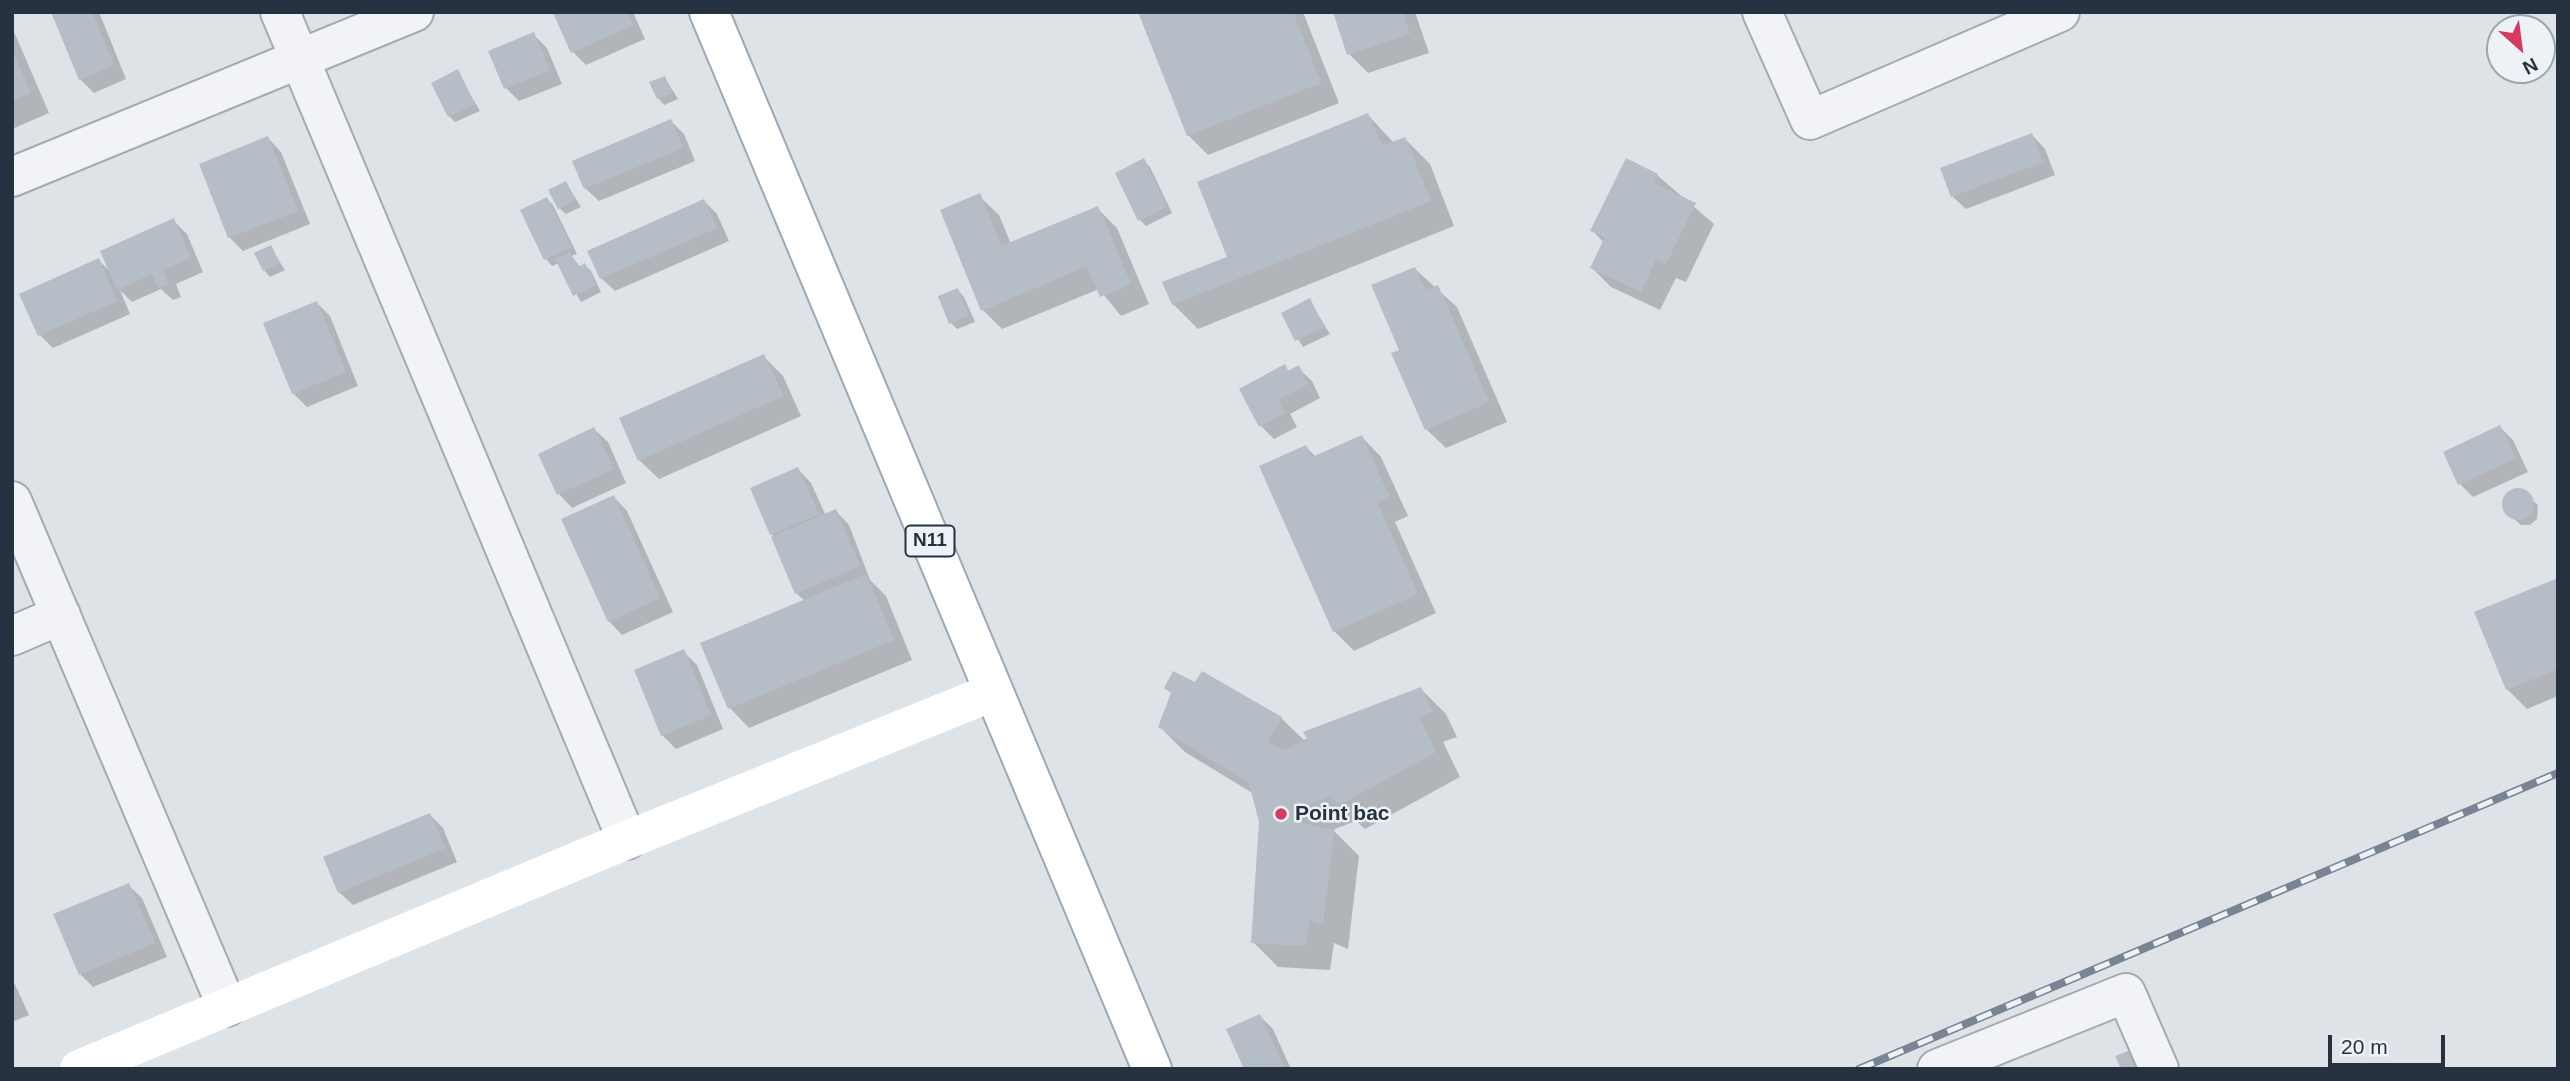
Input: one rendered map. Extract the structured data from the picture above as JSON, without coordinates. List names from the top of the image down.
{
  "streets": {
    "main road": ["N11"]
  },
  "places": ["Point bac"],
  "scale_bar": "20 m",
  "north": "bottom right"
}
